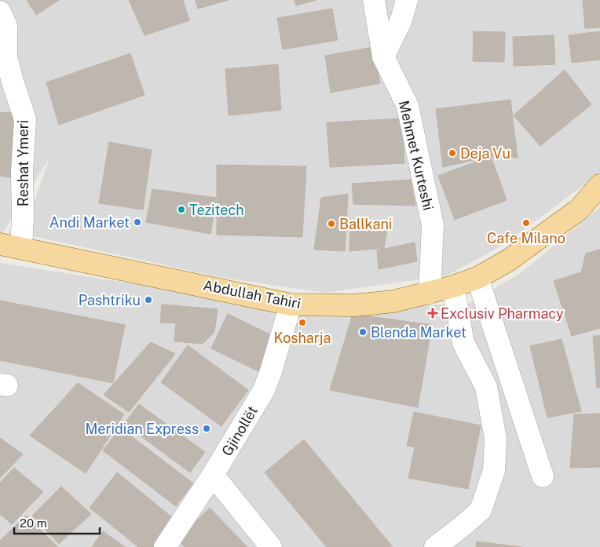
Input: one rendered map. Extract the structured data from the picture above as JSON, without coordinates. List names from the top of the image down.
{
  "streets": {
    "main road": ["Abdullah Tahiri"],
    "street": ["Mehmet Kurteshi", "Reshat Ymeri", "Gjinollët"]
  },
  "crossings": [
    ["Mehmet Kurteshi", "Abdullah Tahiri"],
    ["Reshat Ymeri", "Abdullah Tahiri"],
    ["Abdullah Tahiri", "Gjinollët"]
  ],
  "places": {
    "other": [
      "Deja Vu",
      "Tezitech",
      "Andi Market",
      "Cafe Milano",
      "Ballkani",
      "Pashtriku",
      "Kosharja",
      "Blenda Market",
      "Meridian Express"
    ],
    "health": ["Exclusiv Pharmacy"]
  },
  "scale_bar": "20 m"
}
